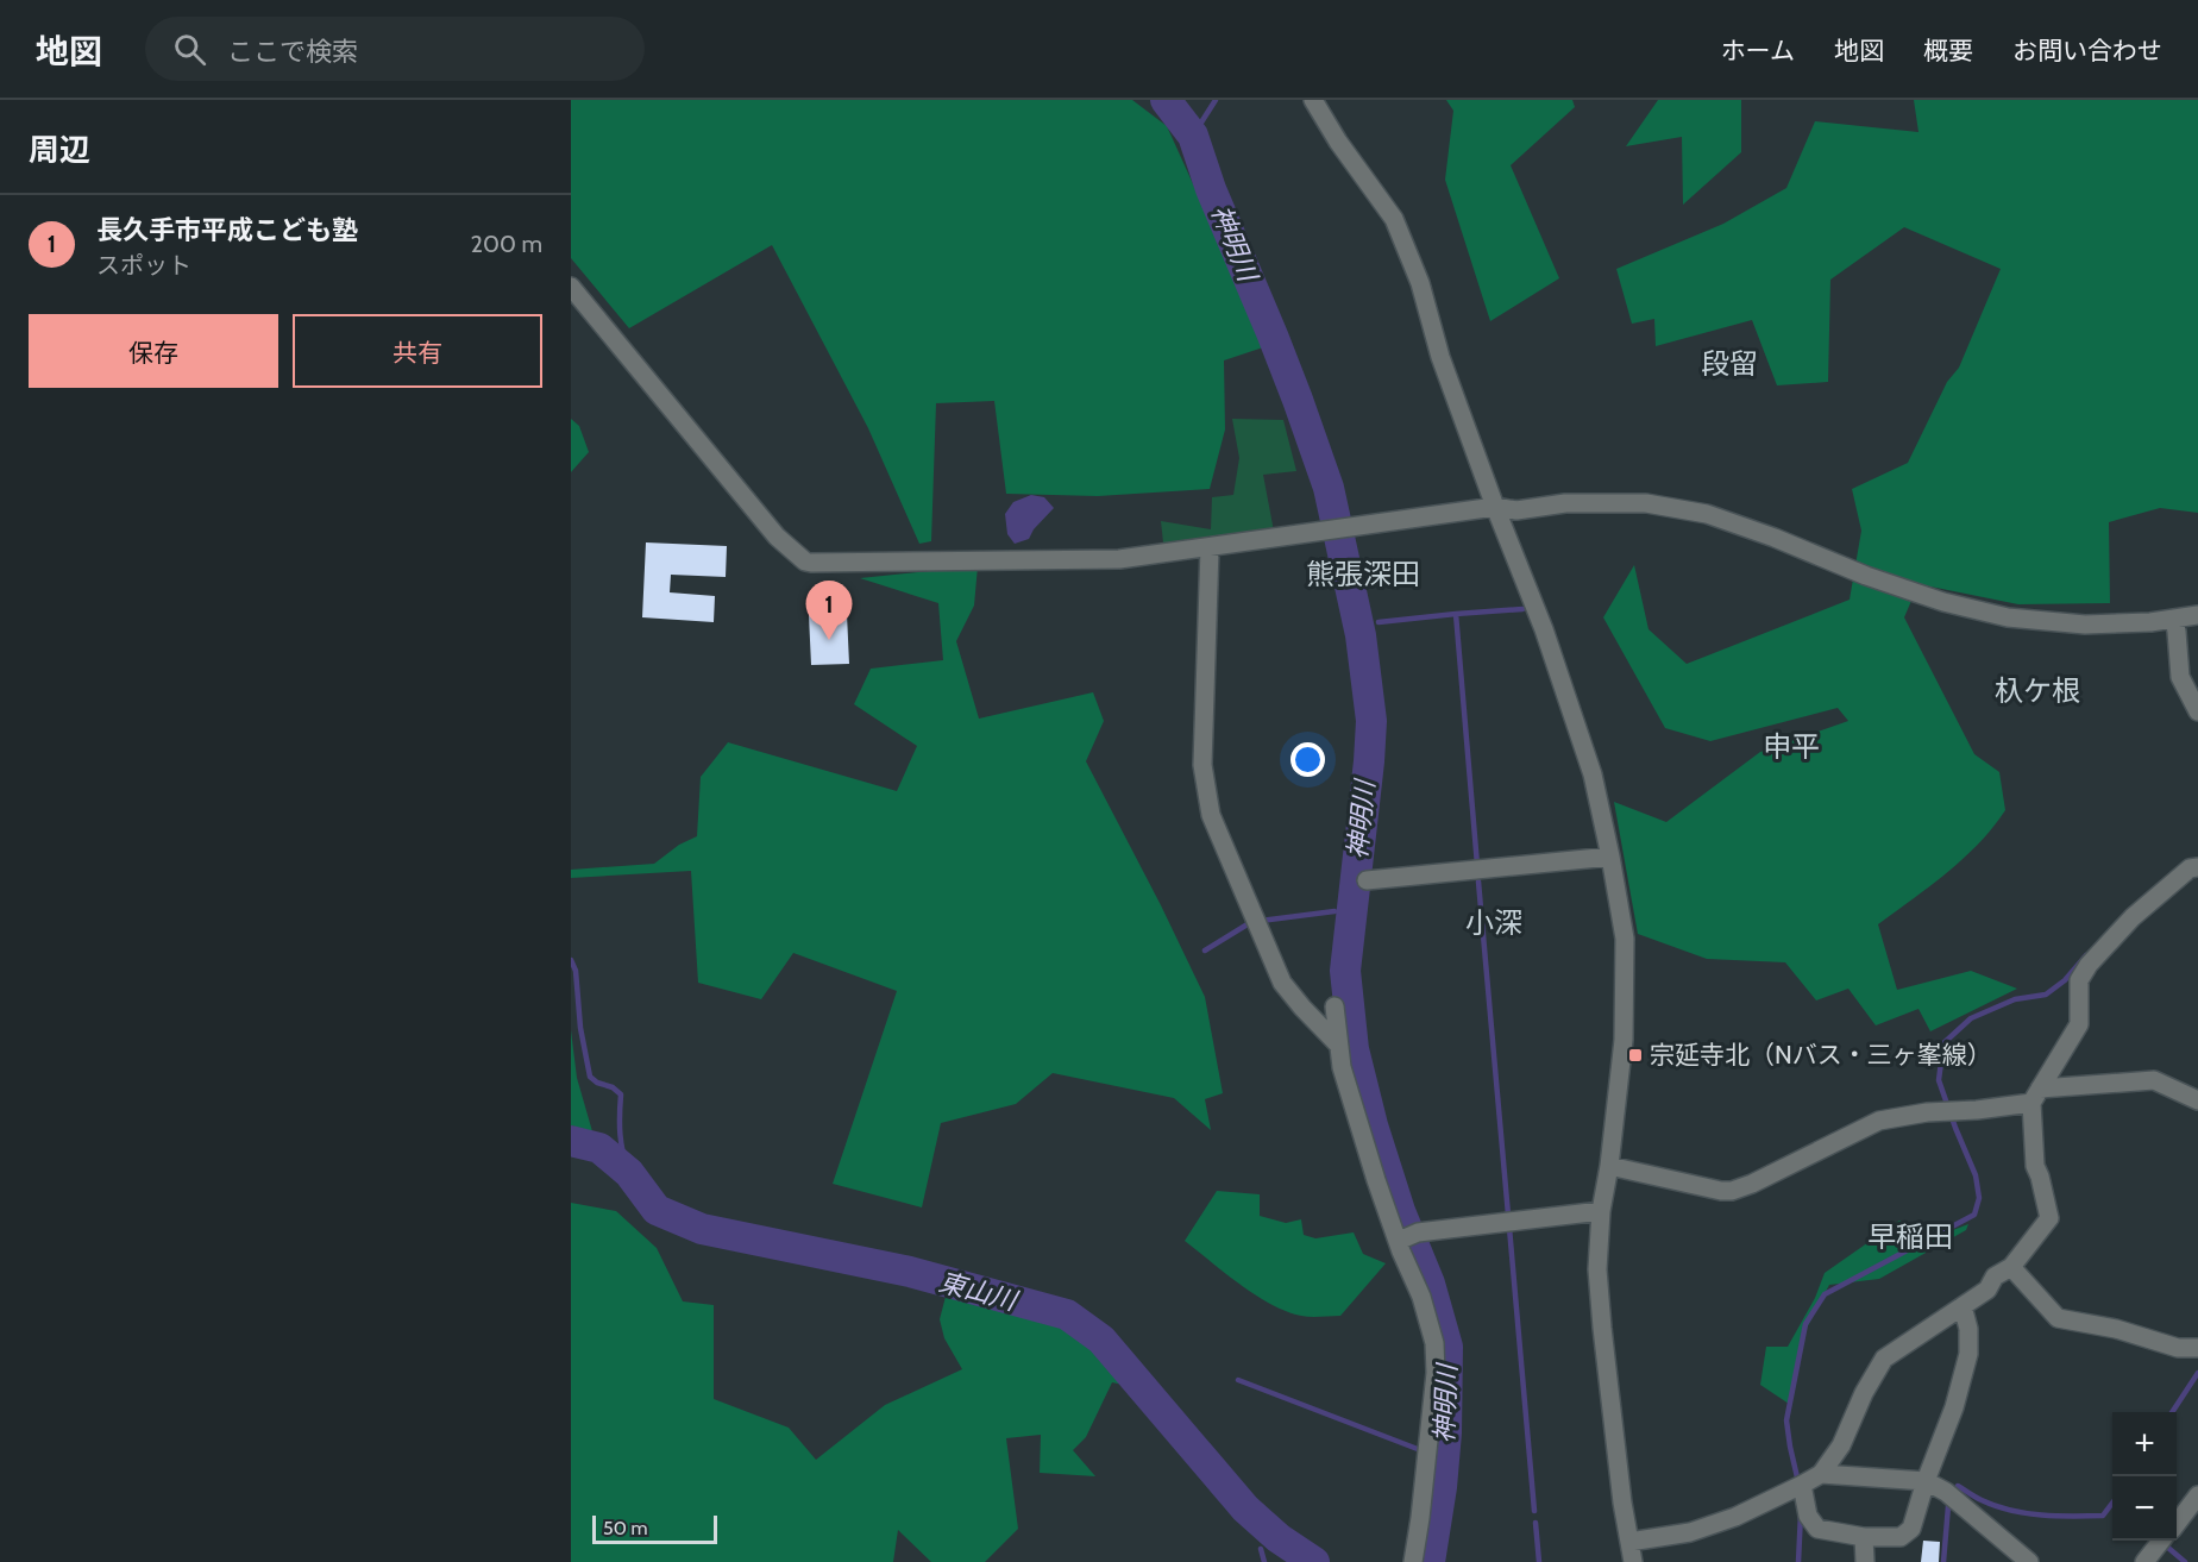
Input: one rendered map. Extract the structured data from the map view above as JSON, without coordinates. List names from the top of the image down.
{
  "districts": [
    "段留",
    "熊張深田",
    "杁ケ根",
    "申平",
    "小深",
    "早稲田"
  ],
  "water": ["神明川", "東山川"],
  "places": {
    "transit": ["宗延寺北（Nバス・三ヶ峯線）"]
  },
  "scale_bar": "50 m",
  "page": {
    "header": "地図",
    "search": "ここで検索",
    "nav": [
      "ホーム",
      "地図",
      "概要",
      "お問い合わせ"
    ],
    "heading": "周辺",
    "list": [
      {
        "mark": "1",
        "name": "長久手市平成こども塾",
        "note": "スポット",
        "value": "200 m"
      }
    ],
    "buttons": ["保存", "共有"],
    "pins": "1",
    "map_buttons": ["+", "−"],
    "scale": "50 m"
  }
}
